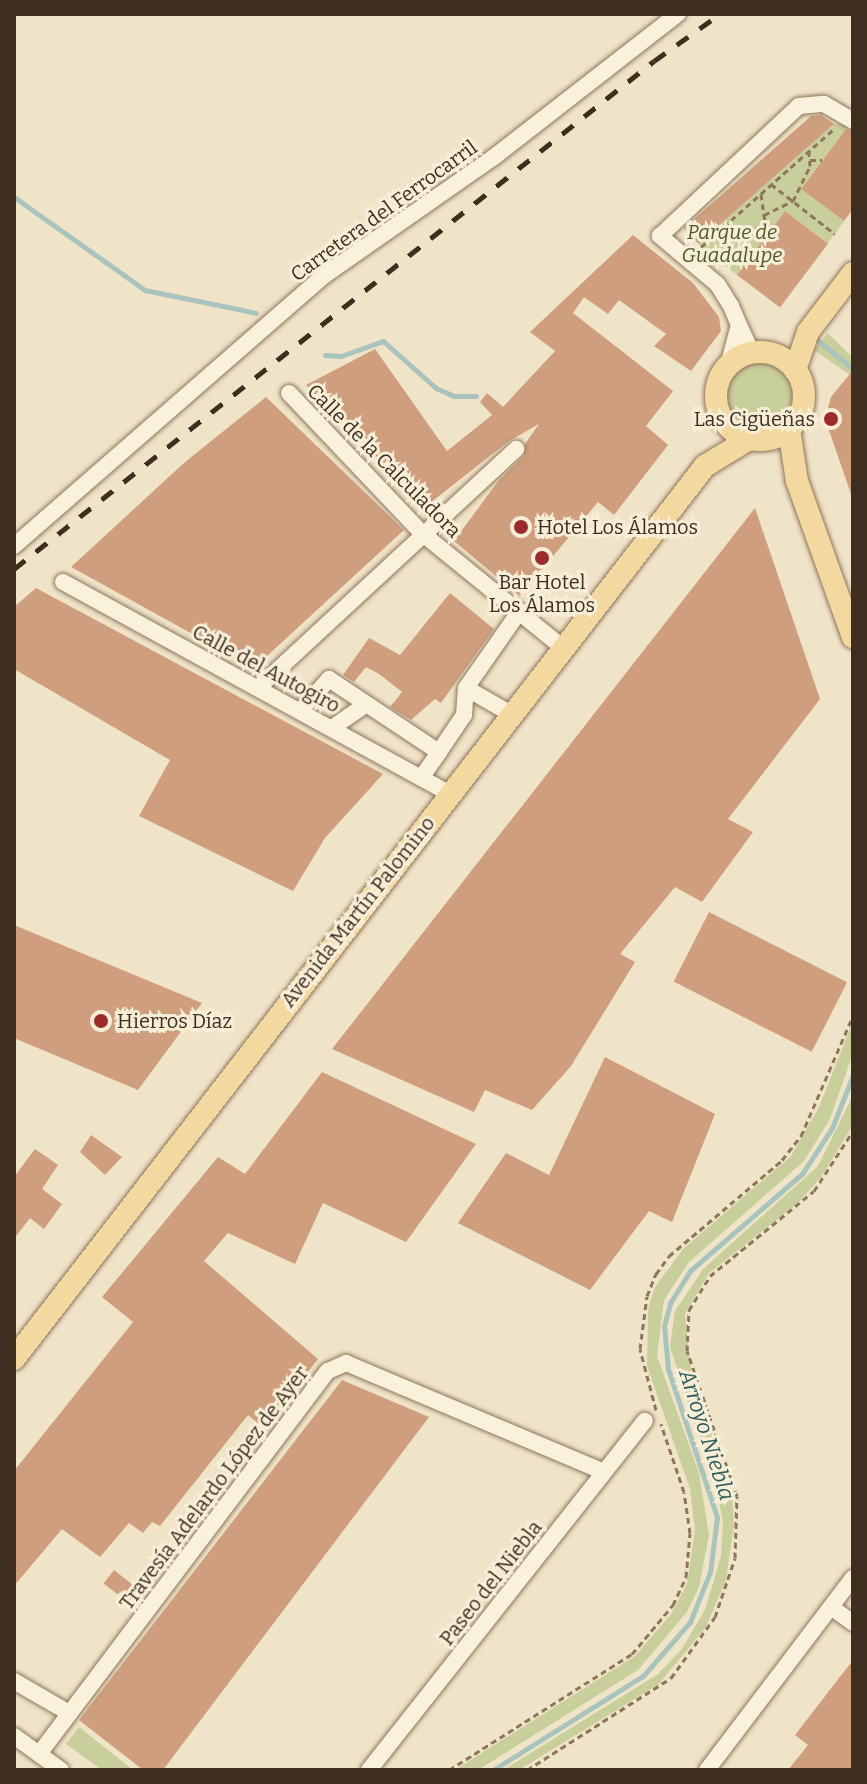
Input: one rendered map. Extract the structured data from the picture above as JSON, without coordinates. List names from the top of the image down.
{
  "streets": {
    "main road": ["Avenida Martín Palomino"],
    "street": [
      "Carretera del Ferrocarril",
      "Calle de la Calculadora",
      "Calle del Autogiro",
      "Travesía Adelardo López de Ayer",
      "Paseo del Niebla"
    ]
  },
  "crossings": [
    ["Calle de la Calculadora", "Avenida Martín Palomino"],
    ["Calle del Autogiro", "Avenida Martín Palomino"],
    ["Travesía Adelardo López de Ayer", "Paseo del Niebla"]
  ],
  "water": ["Arroyo Niebla"],
  "parks": ["Parque de Guadalupe"],
  "places": [
    "Las Cigüeñas",
    "Hotel Los Álamos",
    "Bar Hotel Los Álamos",
    "Hierros Díaz"
  ]
}
